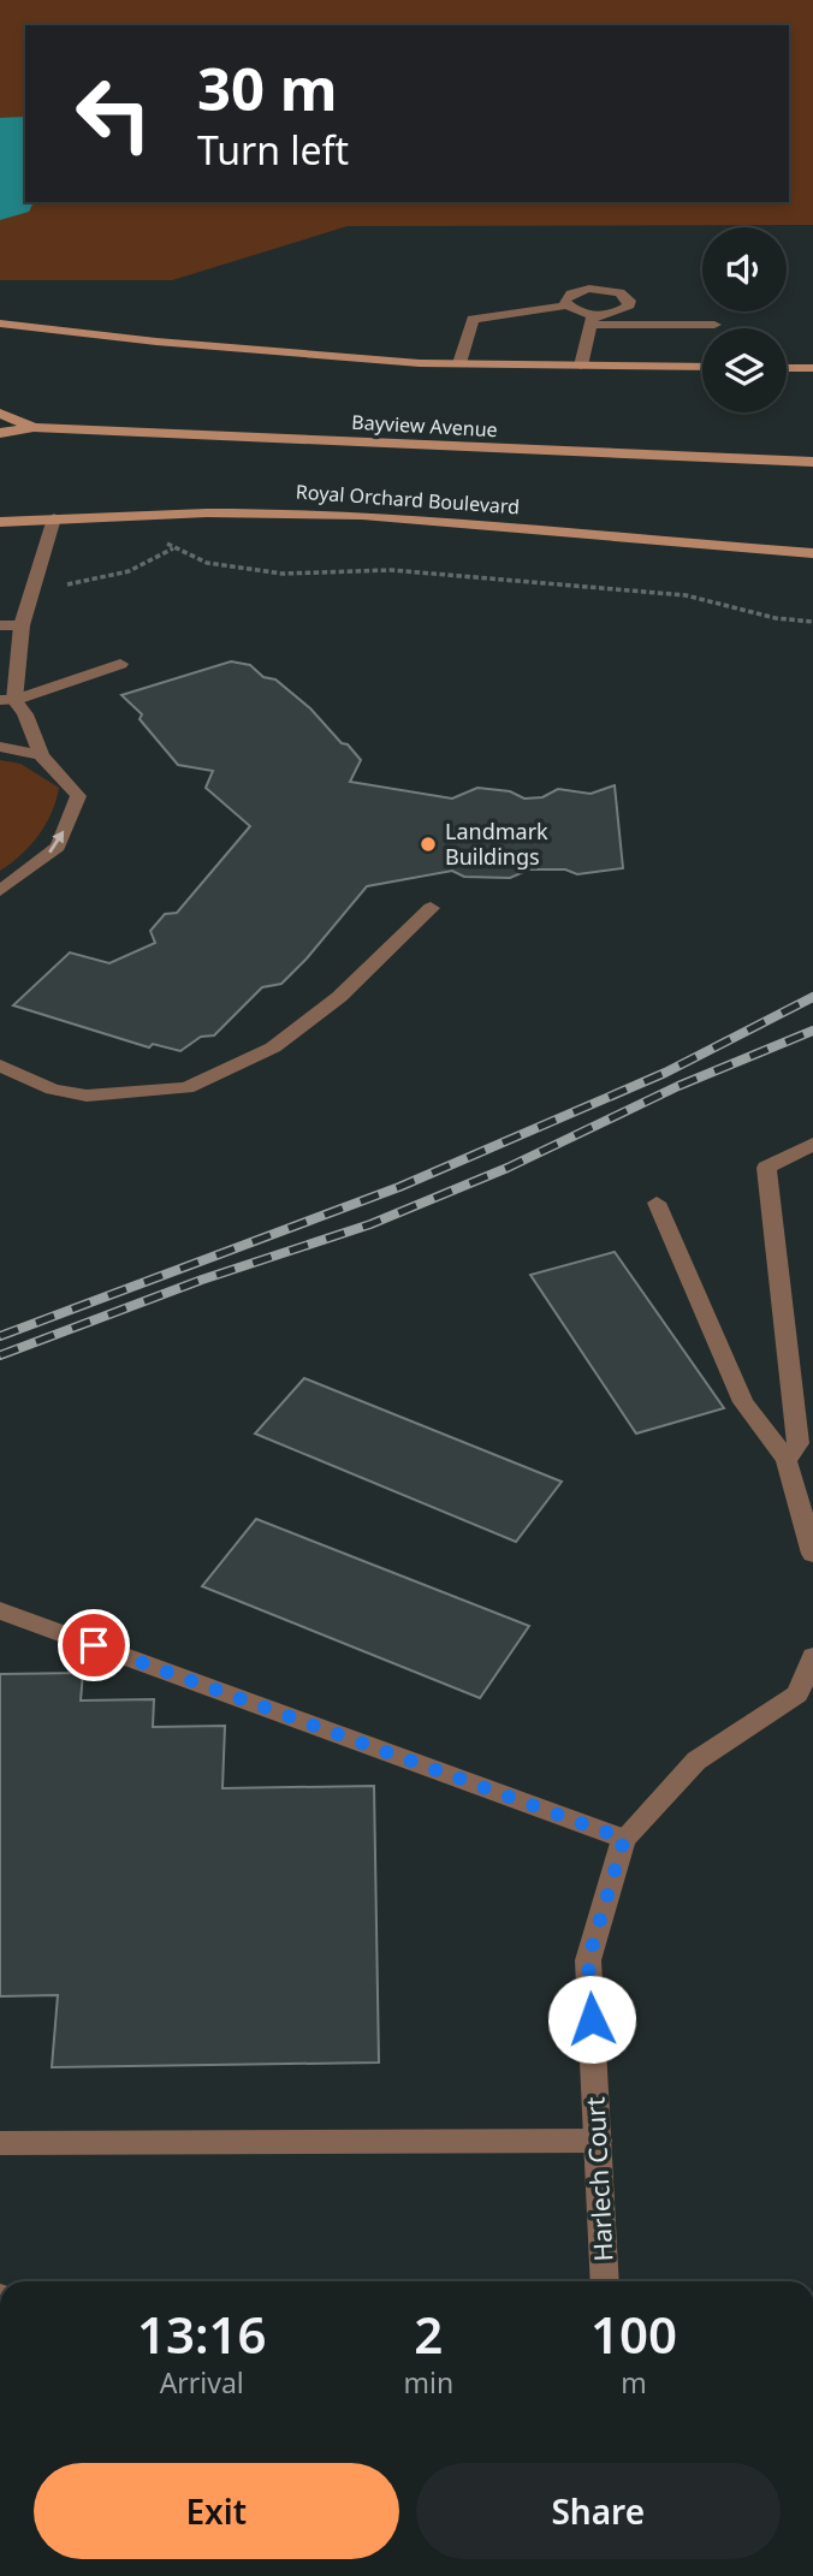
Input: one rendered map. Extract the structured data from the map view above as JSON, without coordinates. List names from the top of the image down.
{
  "streets": {
    "street": ["Bayview Avenue", "Royal Orchard Boulevard", "Harlech Court"]
  },
  "places": ["Landmark Buildings"],
  "page": {
    "turn": ["30 m", "Turn left"],
    "eta": [
      "13:16",
      "Arrival",
      "2",
      "min",
      "100",
      "m"
    ],
    "buttons": ["Exit", "Share"]
  }
}
